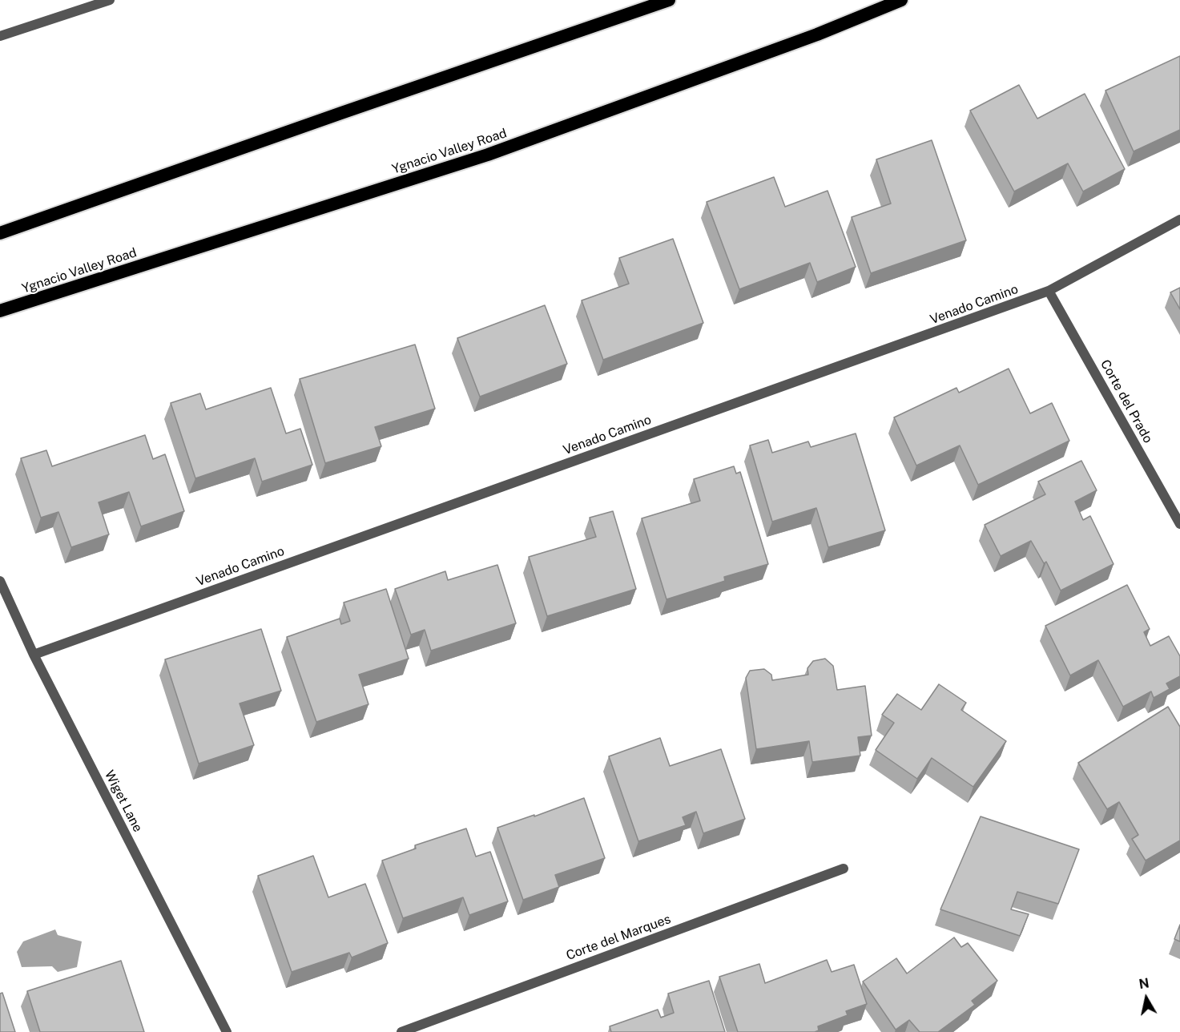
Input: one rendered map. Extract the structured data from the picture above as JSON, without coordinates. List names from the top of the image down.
{
  "streets": {
    "highway": ["Ygnacio Valley Road"],
    "street": [
      "Venado Camino",
      "Corte del Prado",
      "Wiget Lane",
      "Corte del Marques"
    ]
  },
  "crossings": [
    ["Venado Camino", "Corte del Prado"],
    ["Venado Camino", "Wiget Lane"]
  ],
  "north": "top"
}
